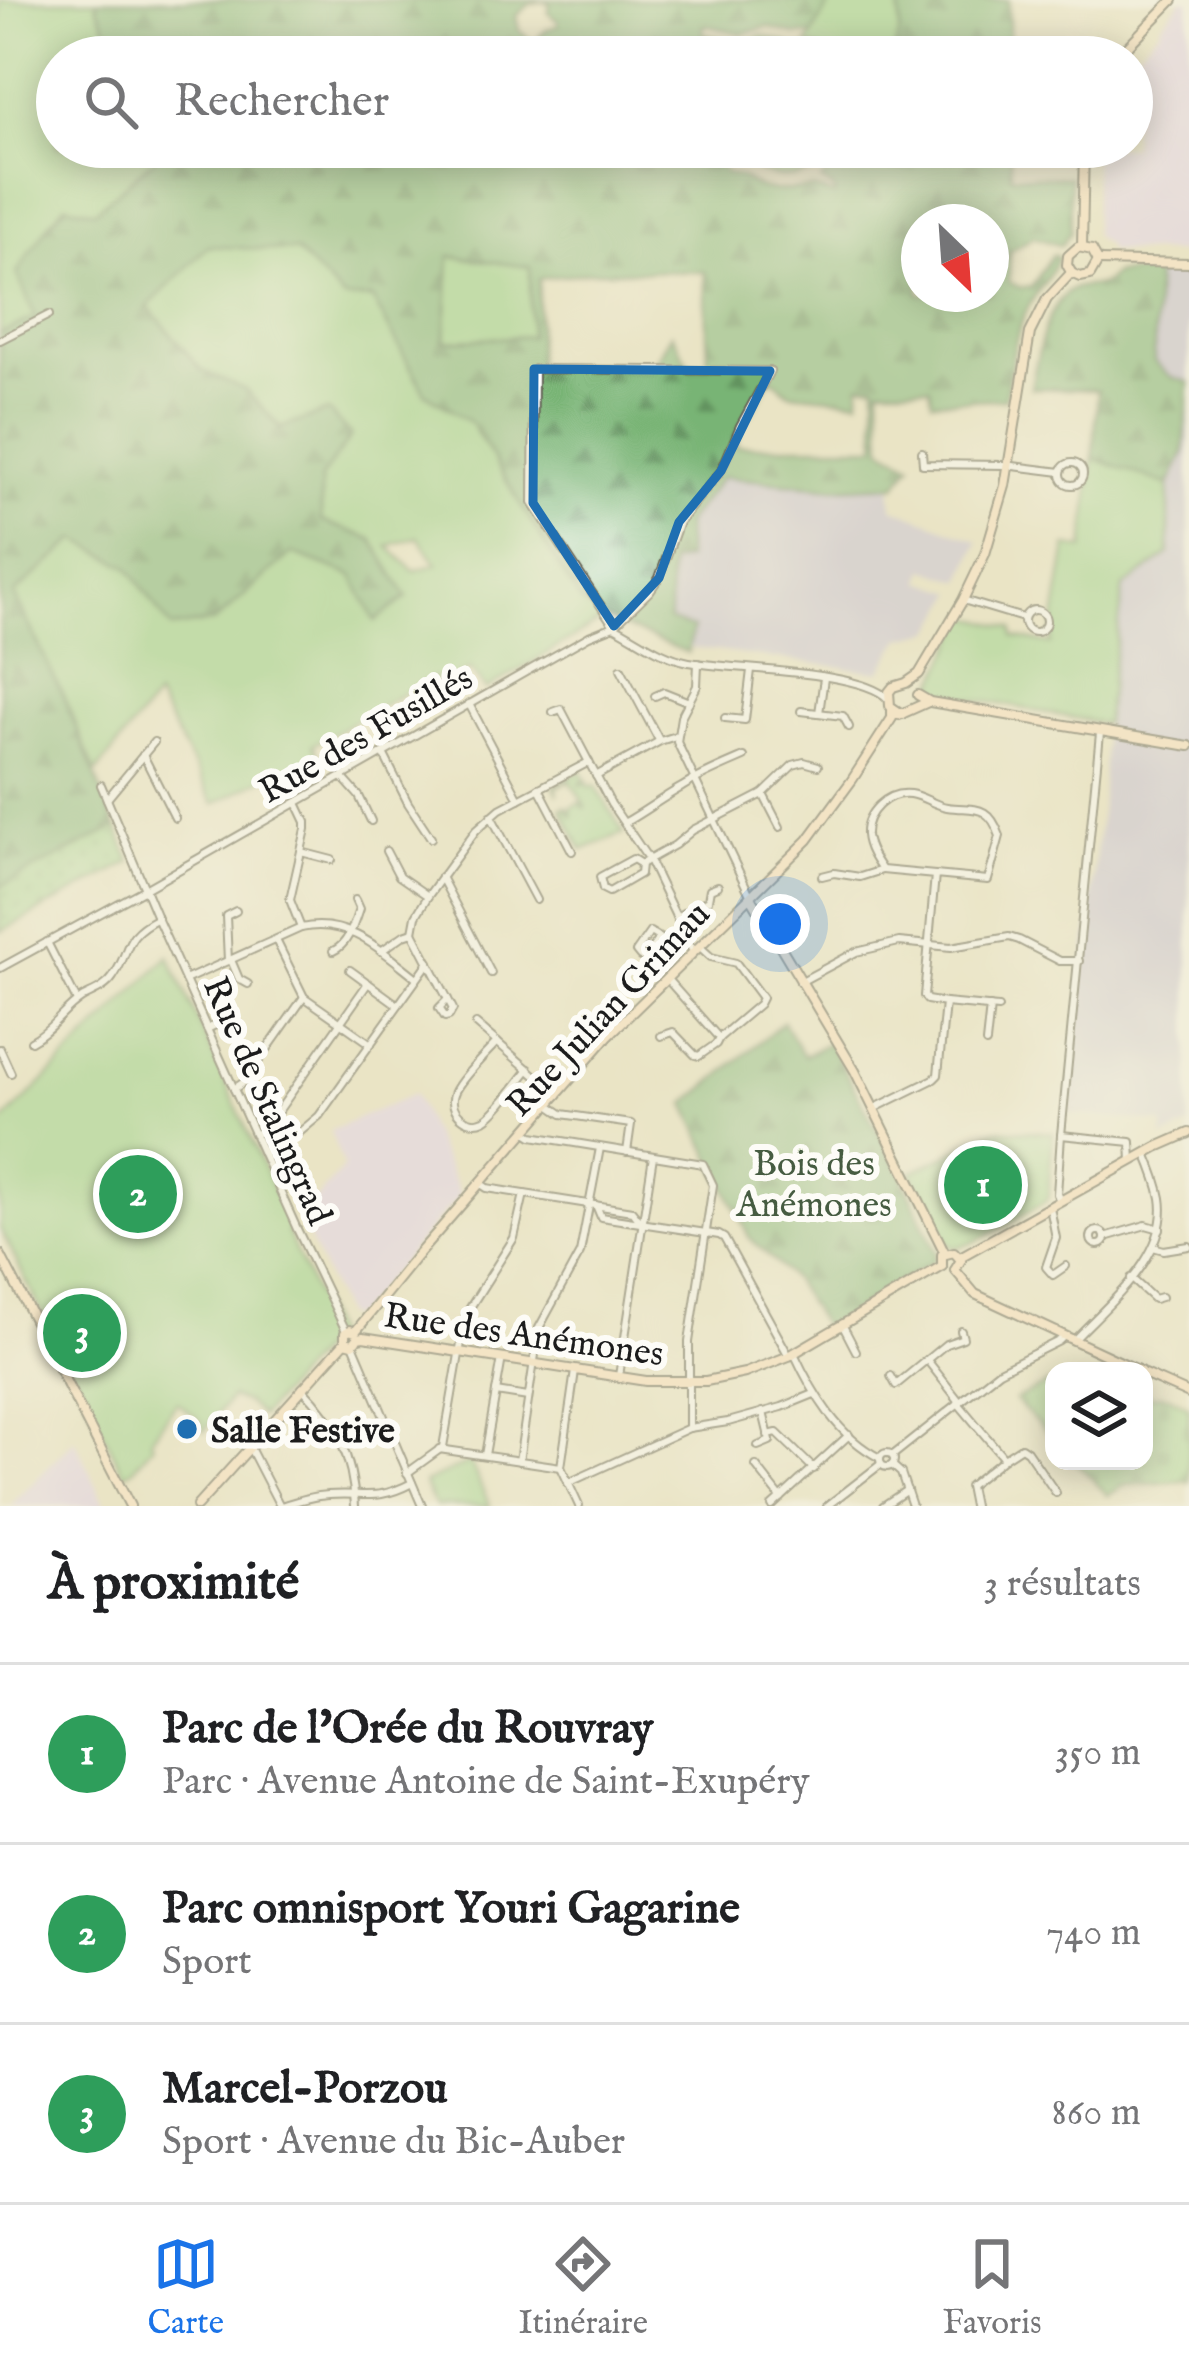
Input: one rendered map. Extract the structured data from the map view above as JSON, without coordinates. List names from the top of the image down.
{
  "streets": {
    "street": [
      "Rue des Fusillés",
      "Rue Julian Grimau",
      "Rue de Stalingrad",
      "Rue des Anémones"
    ]
  },
  "crossings": [
    ["Rue des Fusillés", "Rue de Stalingrad"],
    ["Rue Julian Grimau", "Rue de Stalingrad"],
    ["Rue Julian Grimau", "Rue des Anémones"],
    ["Rue de Stalingrad", "Rue des Anémones"]
  ],
  "parks": ["Bois des Anémones"],
  "places": ["Salle Festive"],
  "north": "bottom right",
  "page": {
    "search": "Rechercher",
    "pins": ["1", "2", "3"],
    "heading": ["À proximité", "3 résultats"],
    "list": [
      {
        "mark": "1",
        "name": "Parc de l'Orée du Rouvray",
        "note": "Parc · Avenue Antoine de Saint-Exupéry",
        "value": "350 m"
      },
      {
        "mark": "2",
        "name": "Parc omnisport Youri Gagarine",
        "note": "Sport",
        "value": "740 m"
      },
      {
        "mark": "3",
        "name": "Marcel-Porzou",
        "note": "Sport · Avenue du Bic-Auber",
        "value": "860 m"
      }
    ],
    "nav": ["Carte", "Itinéraire", "Favoris"]
  }
}
